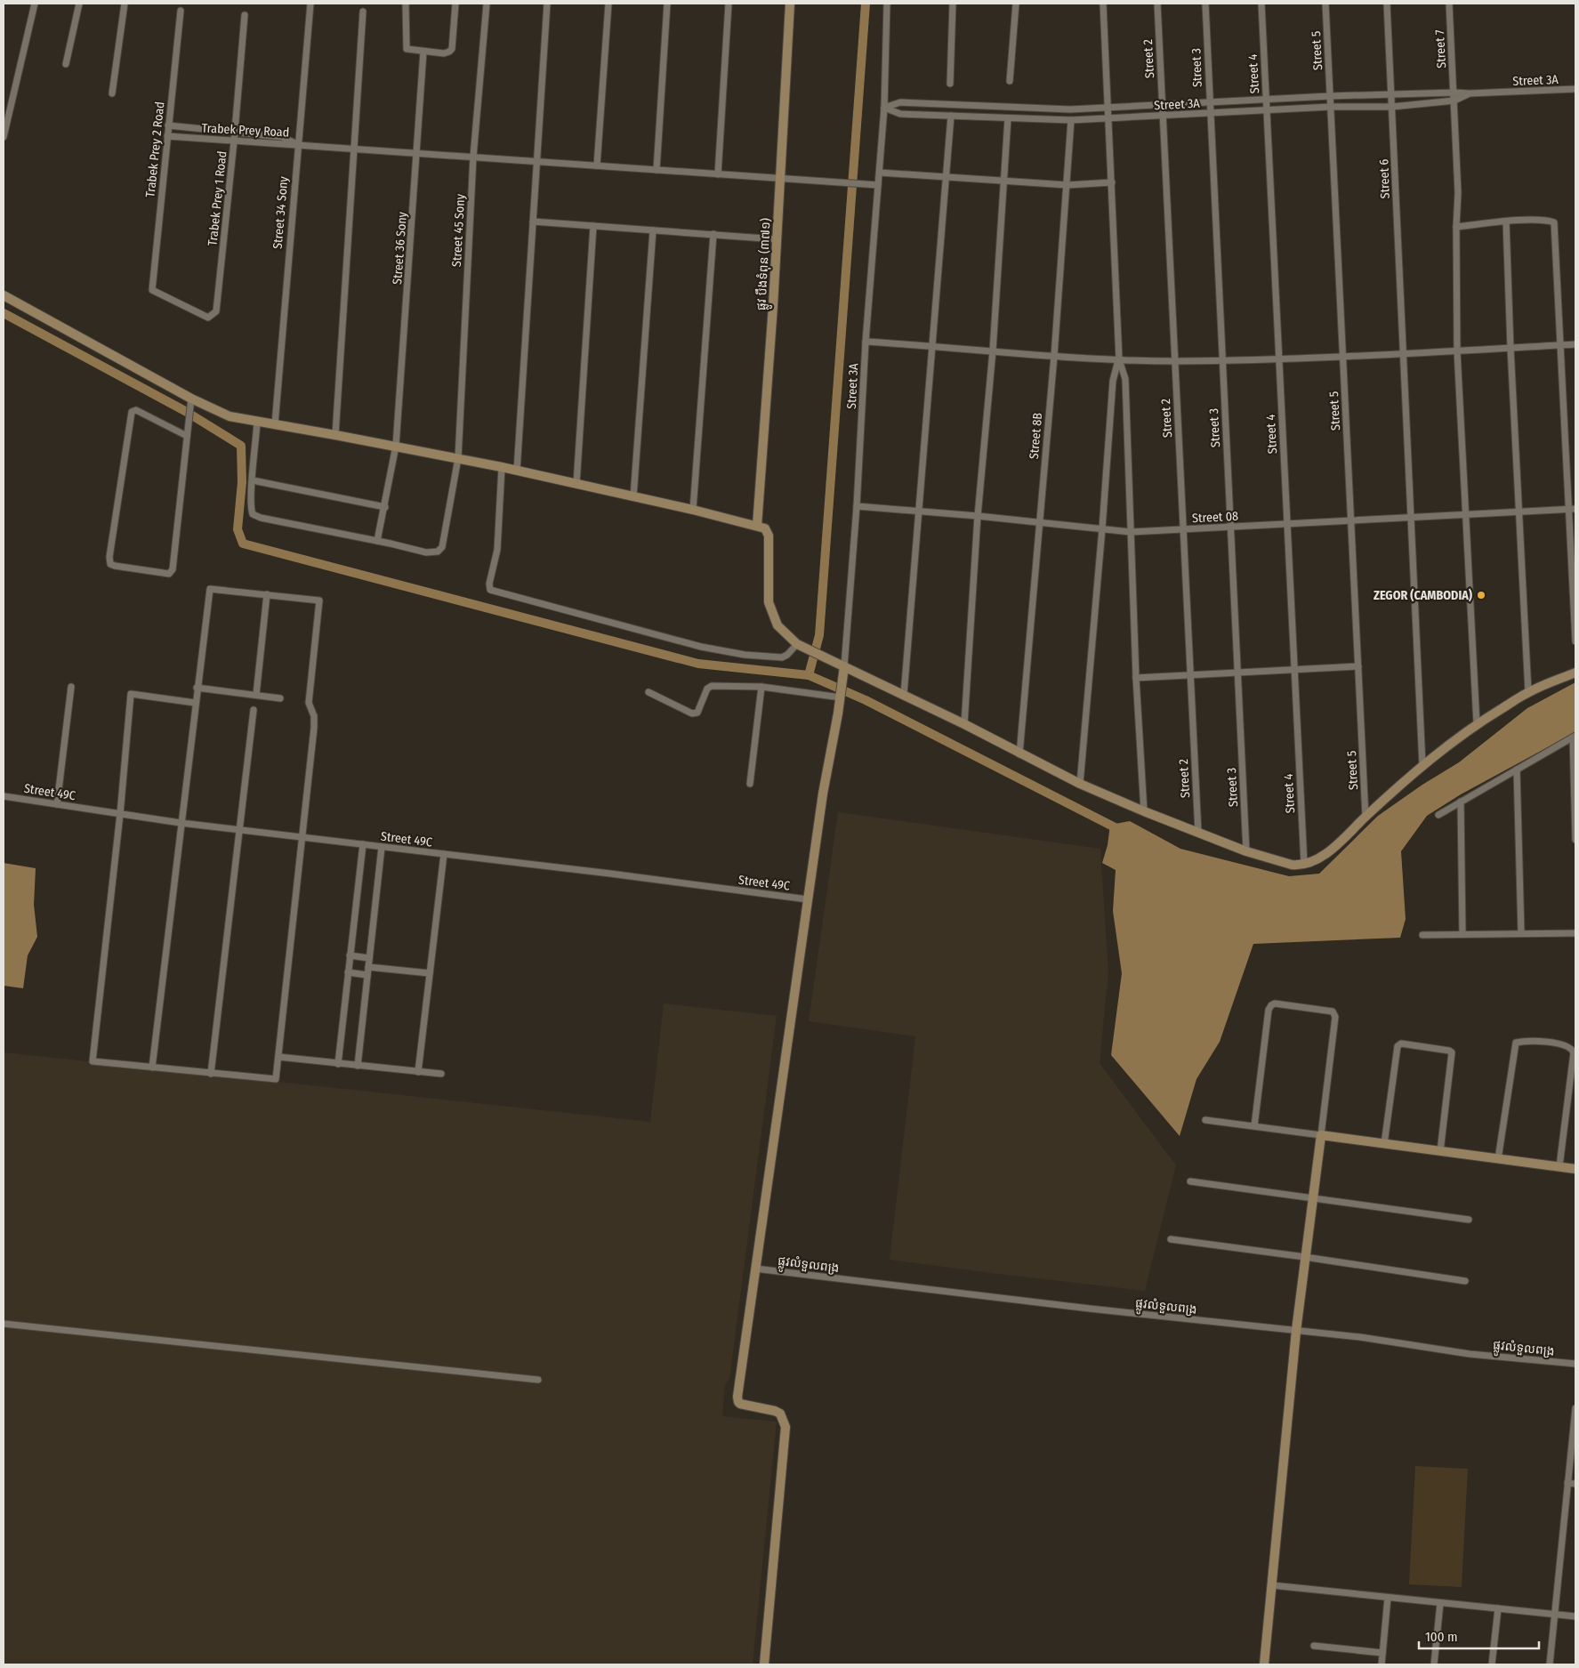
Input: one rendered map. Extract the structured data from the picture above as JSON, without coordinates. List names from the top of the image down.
{
  "streets": {
    "street": [
      "Street 7",
      "Street 5",
      "Street 2",
      "Street 3",
      "Street 4",
      "Street 3A",
      "Trabek Prey Road",
      "Trabek Prey 2 Road",
      "Street 6",
      "Trabek Prey 1 Road",
      "Street 34 Sony",
      "Street 45 Sony",
      "Street 36 Sony",
      "ផ្លូវ បឹងទំពុន (៣៧១)",
      "Street 8B",
      "Street 08",
      "Street 49C",
      "ផ្លូវលំទួលពង្រ"
    ]
  },
  "crossings": [
    ["Street 7", "Street 3A"],
    ["Street 7", "Street 08"],
    ["Street 5", "Street 3A"],
    ["Street 5", "Street 08"],
    ["Street 2", "Street 3A"],
    ["Street 2", "Street 08"],
    ["Street 3", "Street 3A"],
    ["Street 3", "Street 08"],
    ["Street 4", "Street 3A"],
    ["Street 4", "Street 08"],
    ["Street 3A", "Street 6"],
    ["Street 3A", "Street 8B"],
    ["Street 3A", "Street 08"],
    ["Trabek Prey Road", "Trabek Prey 2 Road"],
    ["Trabek Prey Road", "Trabek Prey 1 Road"],
    ["Trabek Prey Road", "Street 34 Sony"],
    ["Trabek Prey 2 Road", "Trabek Prey 1 Road"],
    ["Street 6", "Street 08"],
    ["Street 45 Sony", "Street 36 Sony"],
    ["Street 8B", "Street 08"]
  ],
  "places": ["ZEGOR (CAMBODIA)"],
  "scale_bar": "100 m"
}
